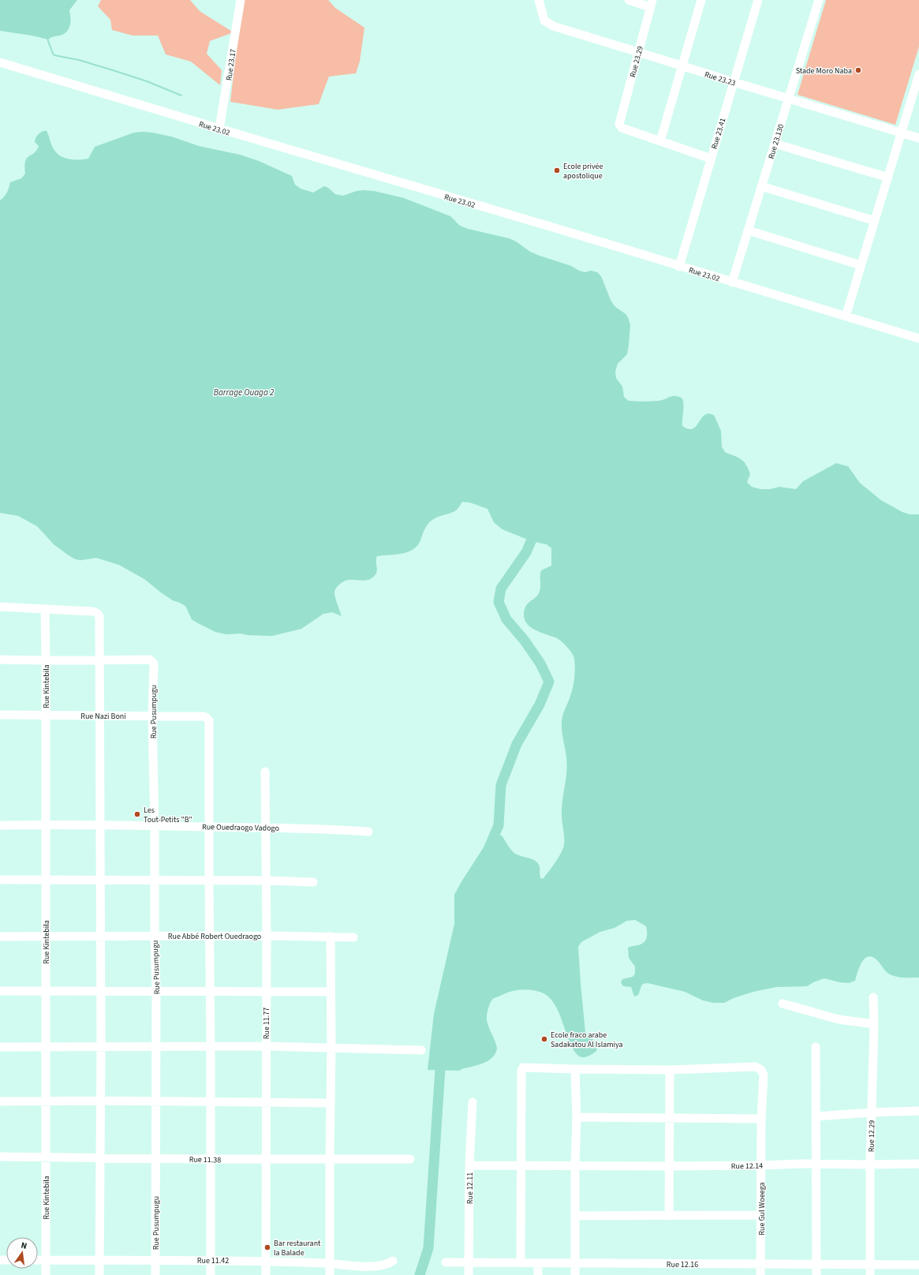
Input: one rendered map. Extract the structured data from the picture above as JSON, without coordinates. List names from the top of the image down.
{
  "streets": {
    "street": [
      "Rue 23.29",
      "Rue 23.17",
      "Rue 23.23",
      "Rue 23.02",
      "Rue 23.41",
      "Rue 23.130",
      "Rue Kintebila",
      "Rue Pusumpugu",
      "Rue Nazi Boni",
      "Rue Ouedraogo Vadogo",
      "Rue Abbé Robert Ouedraogo",
      "Rue 11.77",
      "Rue 12.29",
      "Rue 11.38",
      "Rue 12.14",
      "Rue 12.11",
      "Rue Gul Woeega",
      "Rue 11.42",
      "Rue 12.16"
    ]
  },
  "crossings": [
    ["Rue 23.29", "Rue 23.23"],
    ["Rue 23.17", "Rue 23.02"],
    ["Rue 23.23", "Rue 23.41"],
    ["Rue 23.23", "Rue 23.130"],
    ["Rue 23.02", "Rue 23.41"],
    ["Rue 23.02", "Rue 23.130"],
    ["Rue Kintebila", "Rue Nazi Boni"],
    ["Rue Kintebila", "Rue Ouedraogo Vadogo"],
    ["Rue Kintebila", "Rue Abbé Robert Ouedraogo"],
    ["Rue Kintebila", "Rue 11.38"],
    ["Rue Kintebila", "Rue 11.42"],
    ["Rue Pusumpugu", "Rue Nazi Boni"],
    ["Rue Pusumpugu", "Rue Ouedraogo Vadogo"],
    ["Rue Pusumpugu", "Rue Abbé Robert Ouedraogo"],
    ["Rue Pusumpugu", "Rue 11.38"],
    ["Rue Pusumpugu", "Rue 11.42"],
    ["Rue Nazi Boni", "Rue Ouedraogo Vadogo"],
    ["Rue Ouedraogo Vadogo", "Rue 11.77"],
    ["Rue Abbé Robert Ouedraogo", "Rue 11.77"],
    ["Rue 11.77", "Rue 11.38"],
    ["Rue 11.77", "Rue 11.42"],
    ["Rue 12.29", "Rue 12.14"],
    ["Rue 12.29", "Rue 12.16"],
    ["Rue 12.14", "Rue 12.11"],
    ["Rue 12.14", "Rue Gul Woeega"],
    ["Rue 12.11", "Rue 12.16"],
    ["Rue Gul Woeega", "Rue 12.16"]
  ],
  "water": ["Barrage Ouaga 2"],
  "places": [
    "Stade Moro Naba",
    "Ecole privée apostolique",
    "Les Tout-Petits \"B\"",
    "Ecole fraco arabe Sadakatou Al Islamiya",
    "Bar restaurant la Balade"
  ],
  "north": "top"
}
